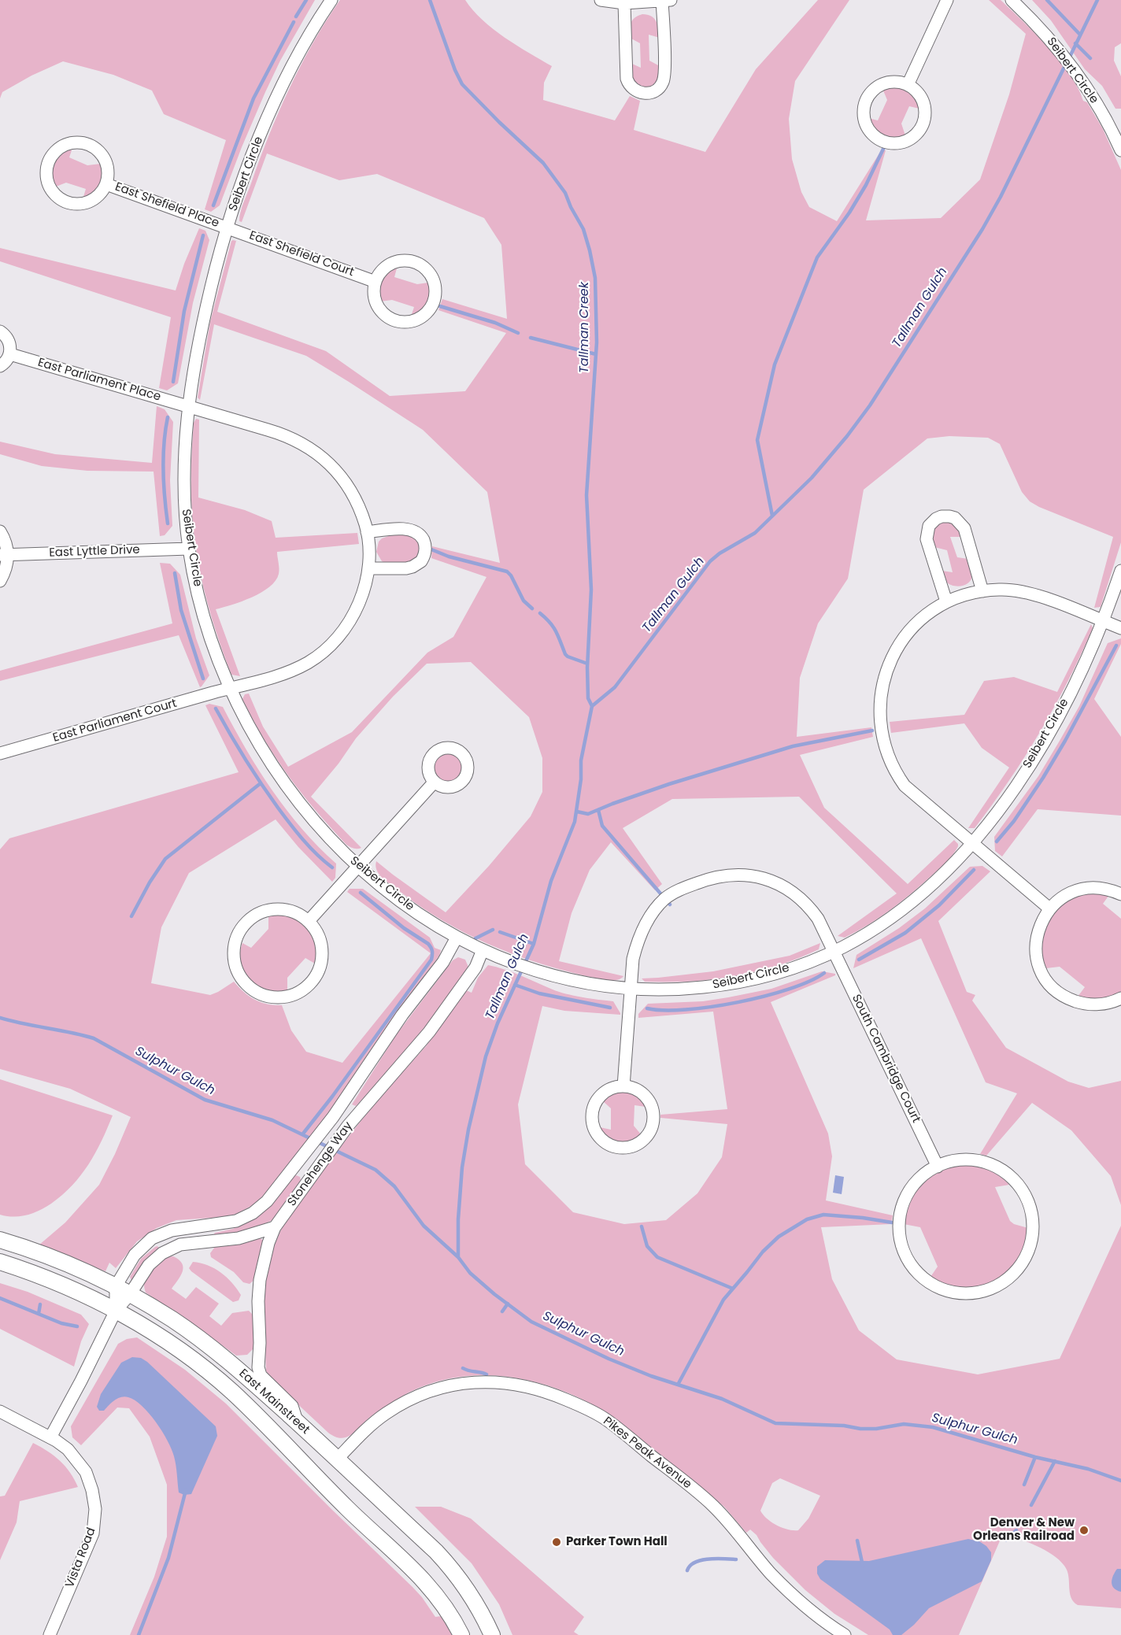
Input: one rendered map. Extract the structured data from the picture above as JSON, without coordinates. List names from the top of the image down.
{
  "streets": {
    "main road": ["East Mainstreet"],
    "street": [
      "Seibert Circle",
      "East Shefield Place",
      "East Shefield Court",
      "East Parliament Place",
      "East Lyttle Drive",
      "East Parliament Court",
      "South Cambridge Court",
      "Stonehenge Way",
      "Pikes Peak Avenue",
      "Vista Road"
    ]
  },
  "crossings": [
    ["Seibert Circle", "East Shefield Place"],
    ["Seibert Circle", "East Shefield Court"],
    ["Seibert Circle", "East Parliament Place"],
    ["Seibert Circle", "East Lyttle Drive"],
    ["Seibert Circle", "East Parliament Court"],
    ["Seibert Circle", "South Cambridge Court"],
    ["Seibert Circle", "Stonehenge Way"],
    ["East Shefield Place", "East Shefield Court"],
    ["East Parliament Place", "East Parliament Court"],
    ["Stonehenge Way", "East Mainstreet"],
    ["East Mainstreet", "Pikes Peak Avenue"]
  ],
  "water": ["Tallman Gulch", "Tallman Creek", "Sulphur Gulch"],
  "places": ["Denver & New Orleans Railroad", "Parker Town Hall"]
}
